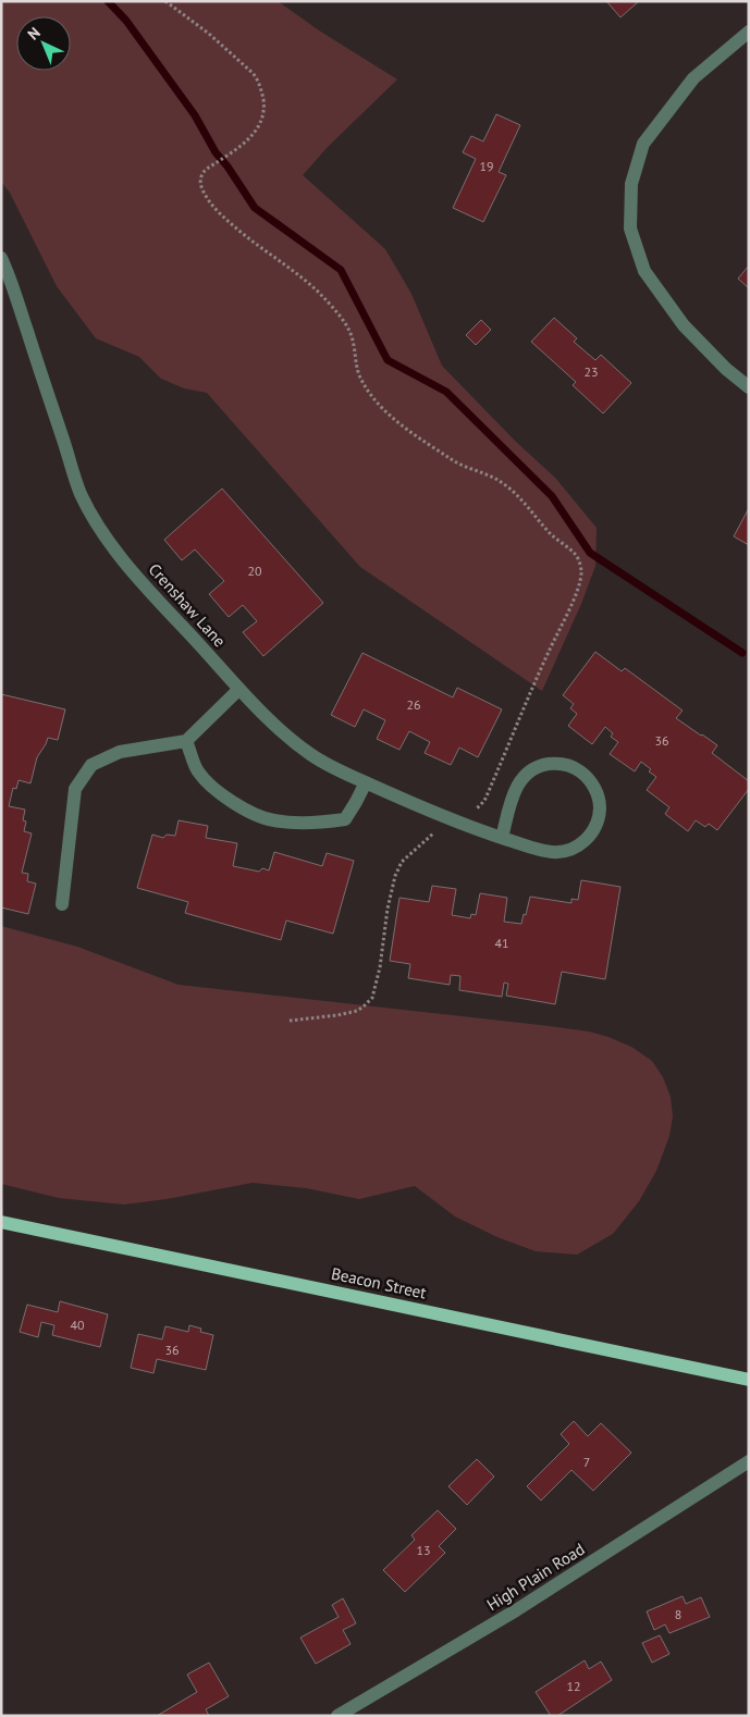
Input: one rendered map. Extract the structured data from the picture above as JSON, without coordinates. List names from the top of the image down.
{
  "streets": {
    "main road": ["Beacon Street"],
    "street": ["Crenshaw Lane", "High Plain Road"]
  },
  "house_numbers": [
    "19",
    "23",
    "20",
    "26",
    "36",
    "41",
    "40",
    "36",
    "7",
    "13",
    "8",
    "12"
  ],
  "north": "top left"
}
